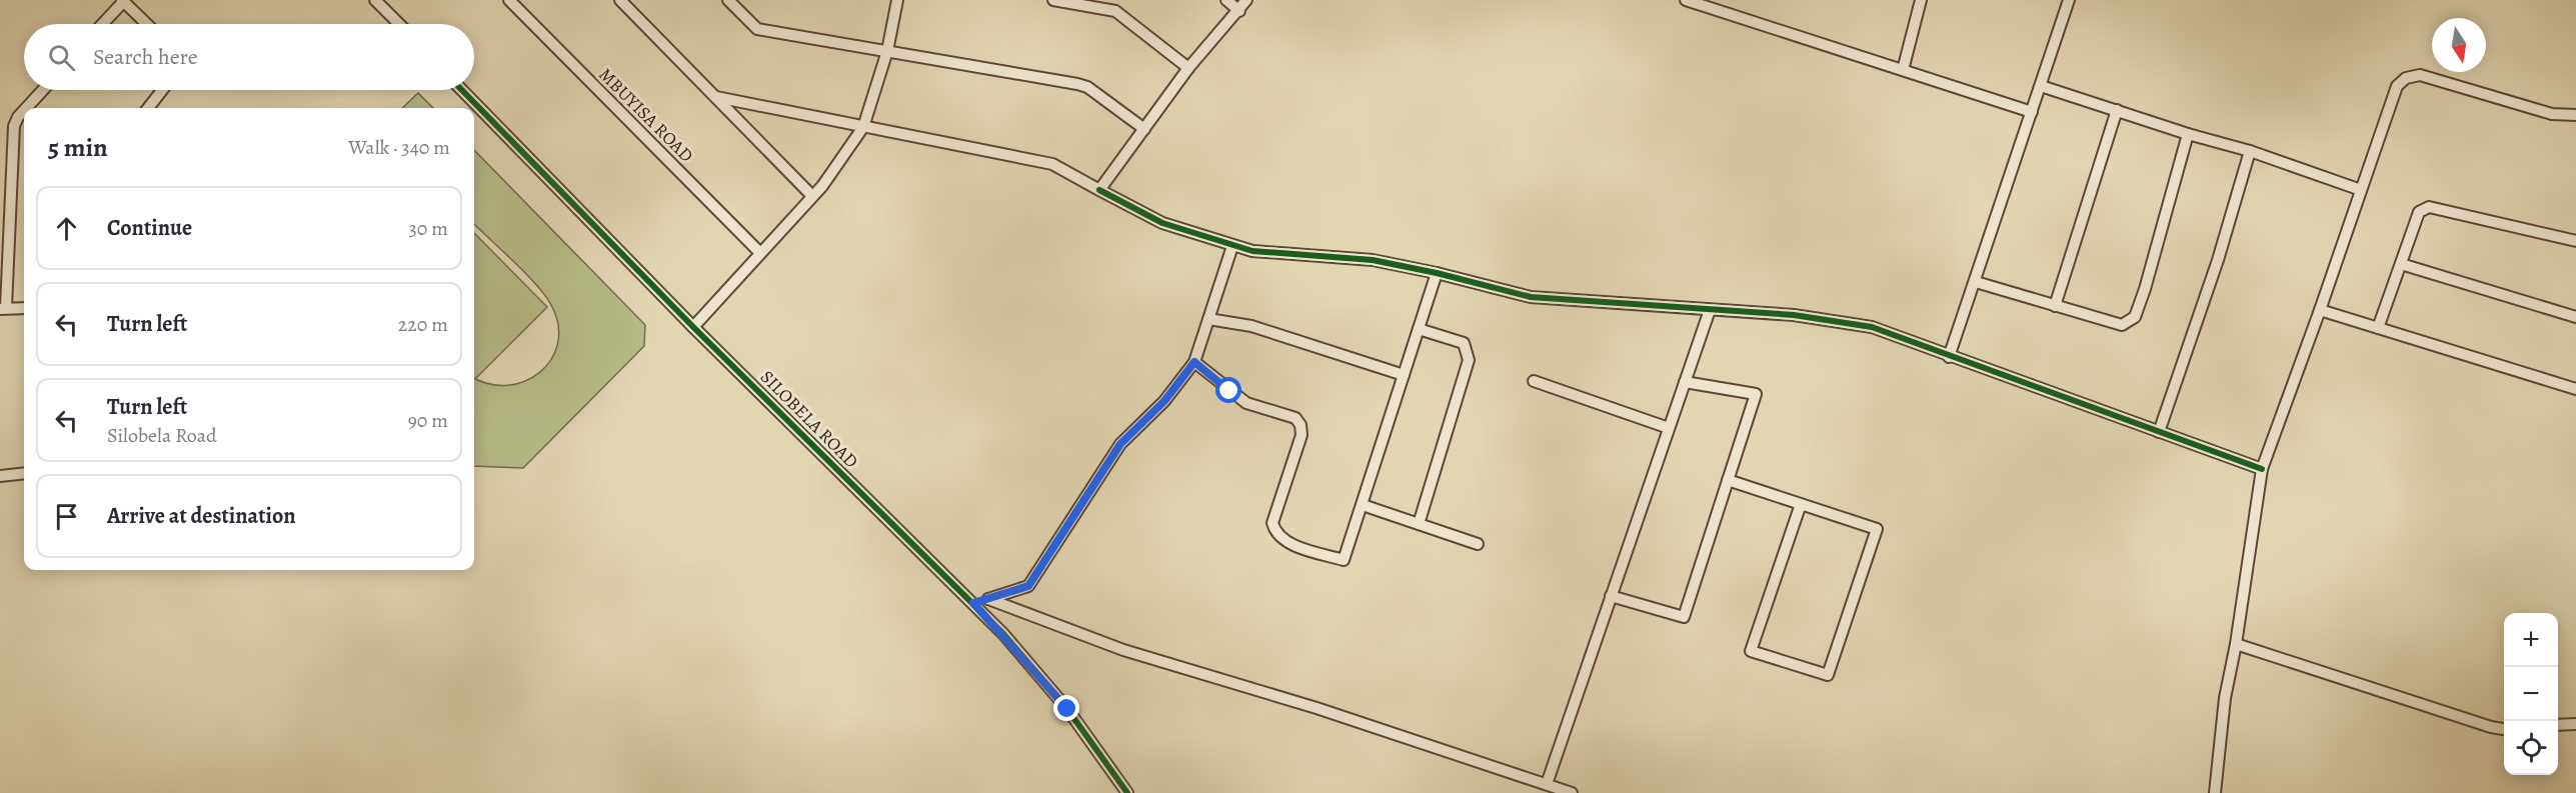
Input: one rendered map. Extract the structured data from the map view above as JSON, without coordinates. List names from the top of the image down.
{
  "streets": {
    "street": ["MBUYISA ROAD", "SILOBELA ROAD"]
  },
  "north": "bottom",
  "page": {
    "search": "Search here",
    "heading": ["5 min", "Walk · 340 m"],
    "list": [
      ["Continue", "30 m"],
      ["Turn left", "220 m"],
      ["Turn left", "Silobela Road", "90 m"],
      "Arrive at destination"
    ],
    "map_buttons": ["+", "−"]
  }
}
